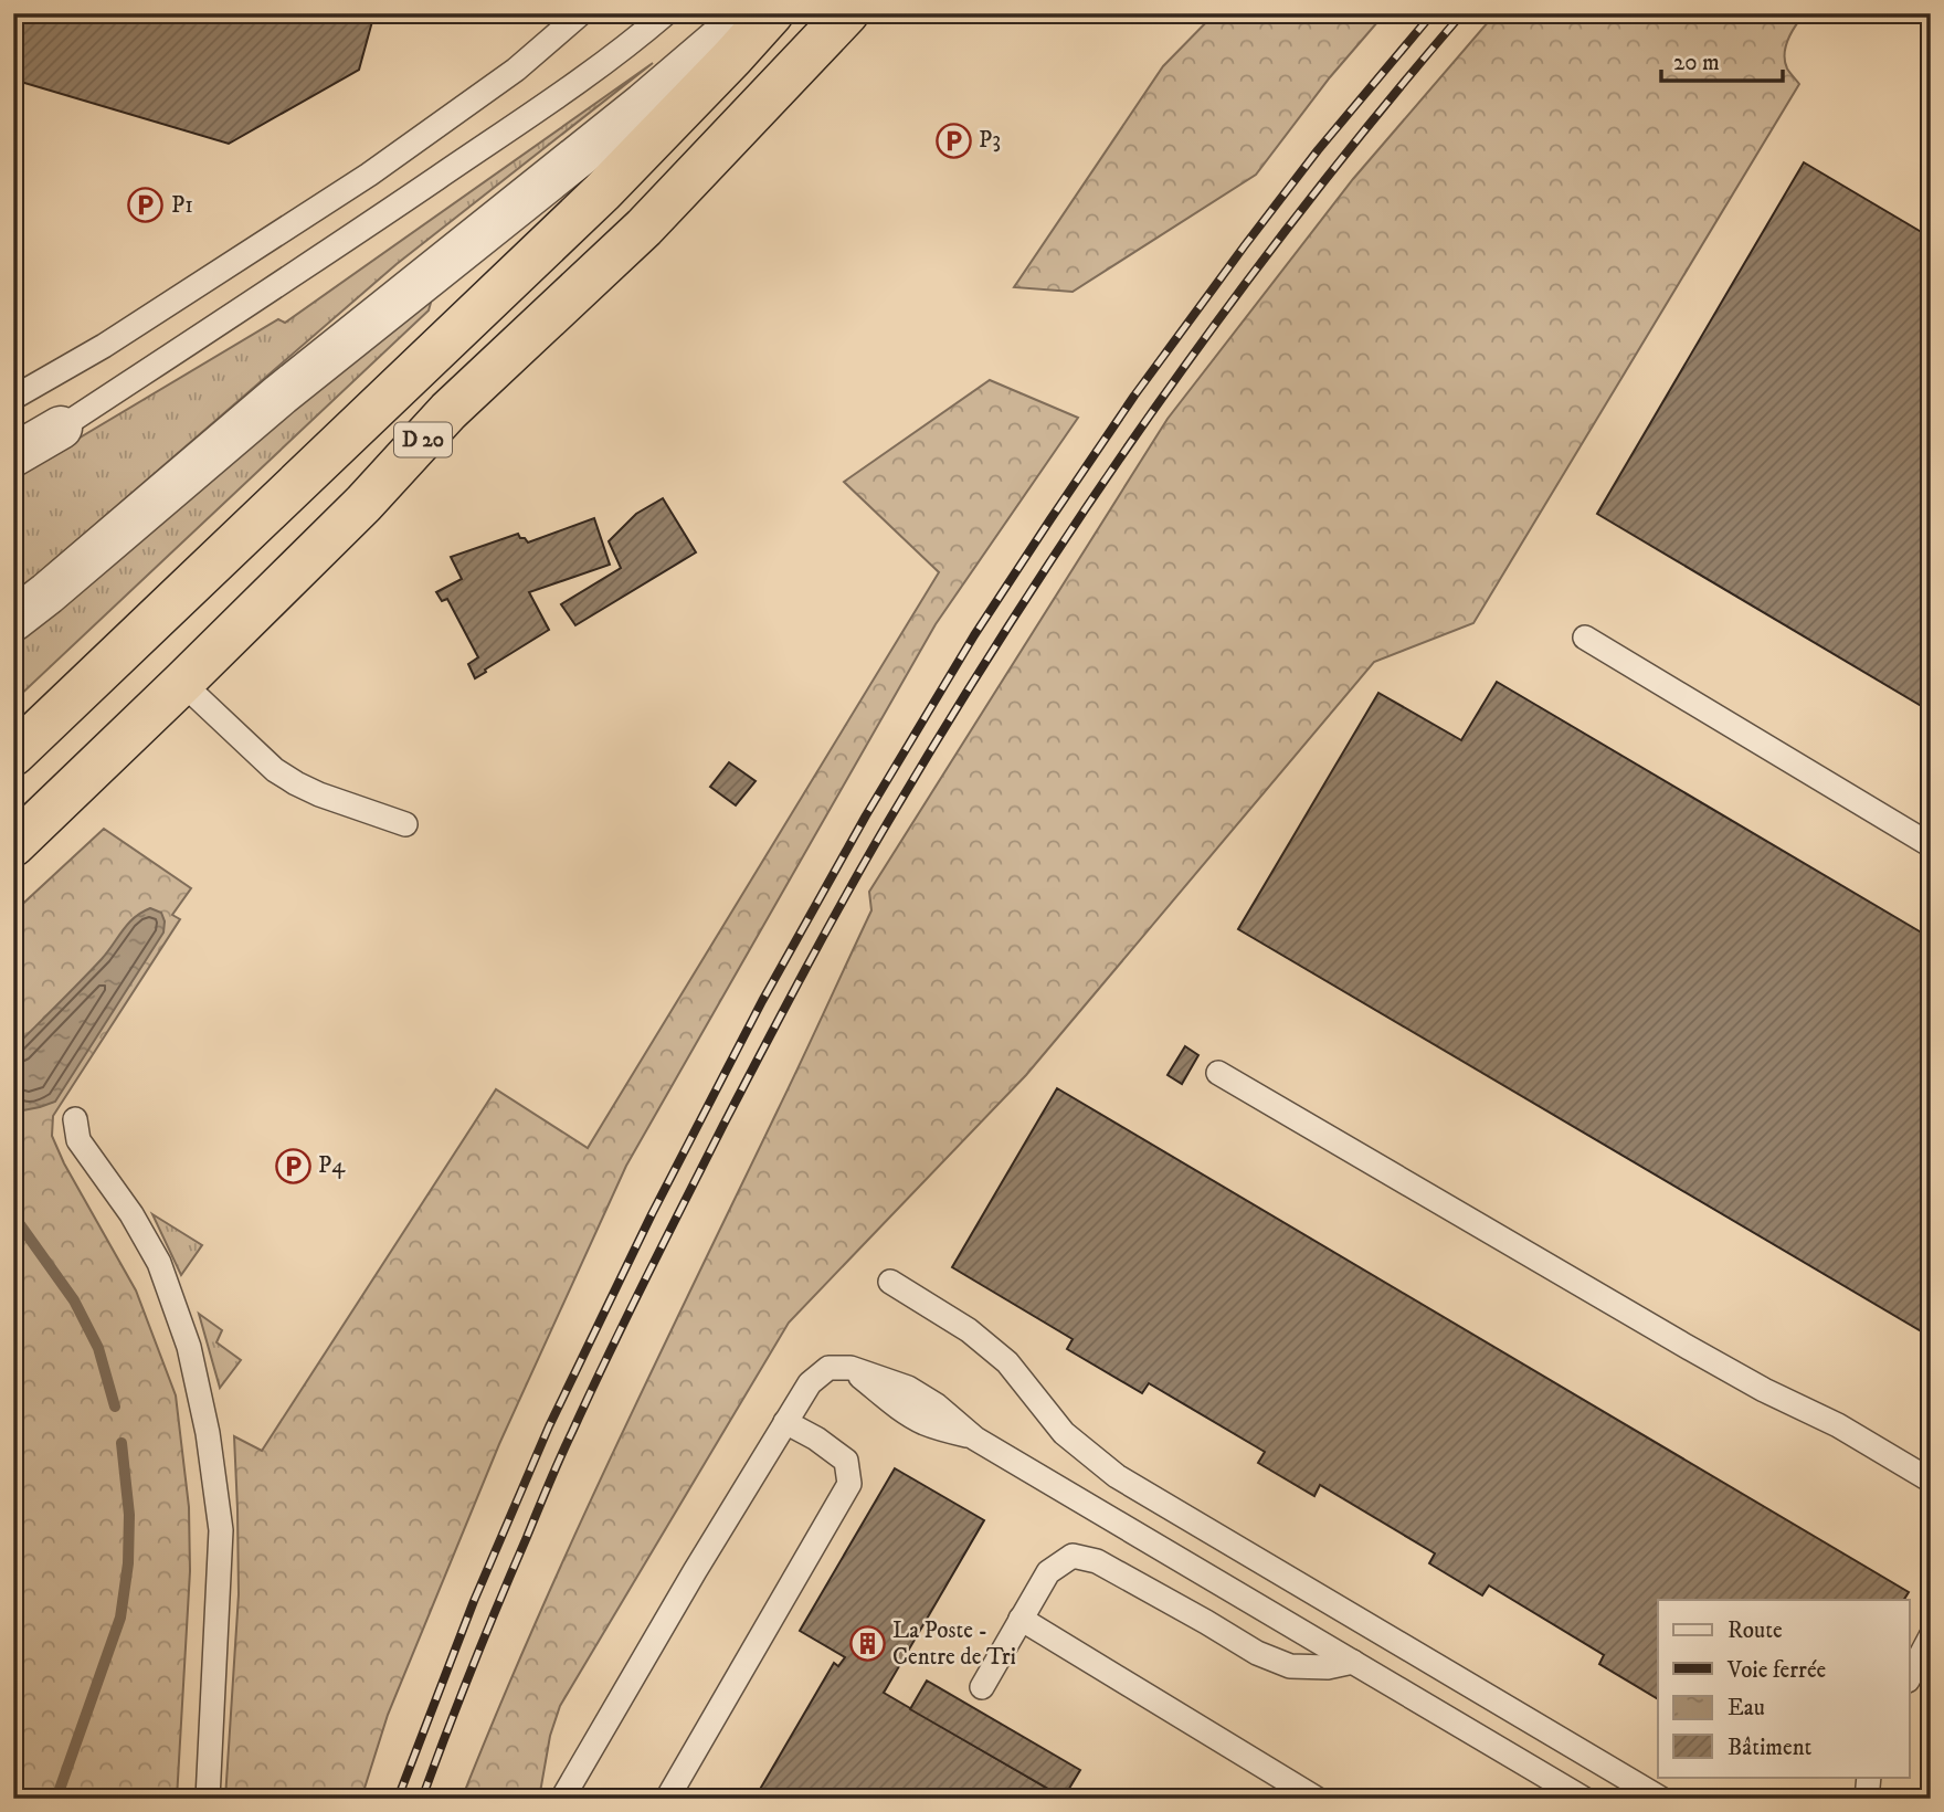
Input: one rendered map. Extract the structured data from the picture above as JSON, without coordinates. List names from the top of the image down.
{
  "streets": {
    "highway": ["D 20"]
  },
  "places": {
    "parking": ["P3", "P1", "P4"],
    "building": ["La Poste - Centre de Tri"]
  },
  "legend": [
    "Route",
    "Voie ferrée",
    "Eau",
    "Bâtiment"
  ],
  "scale_bar": "20 m"
}
